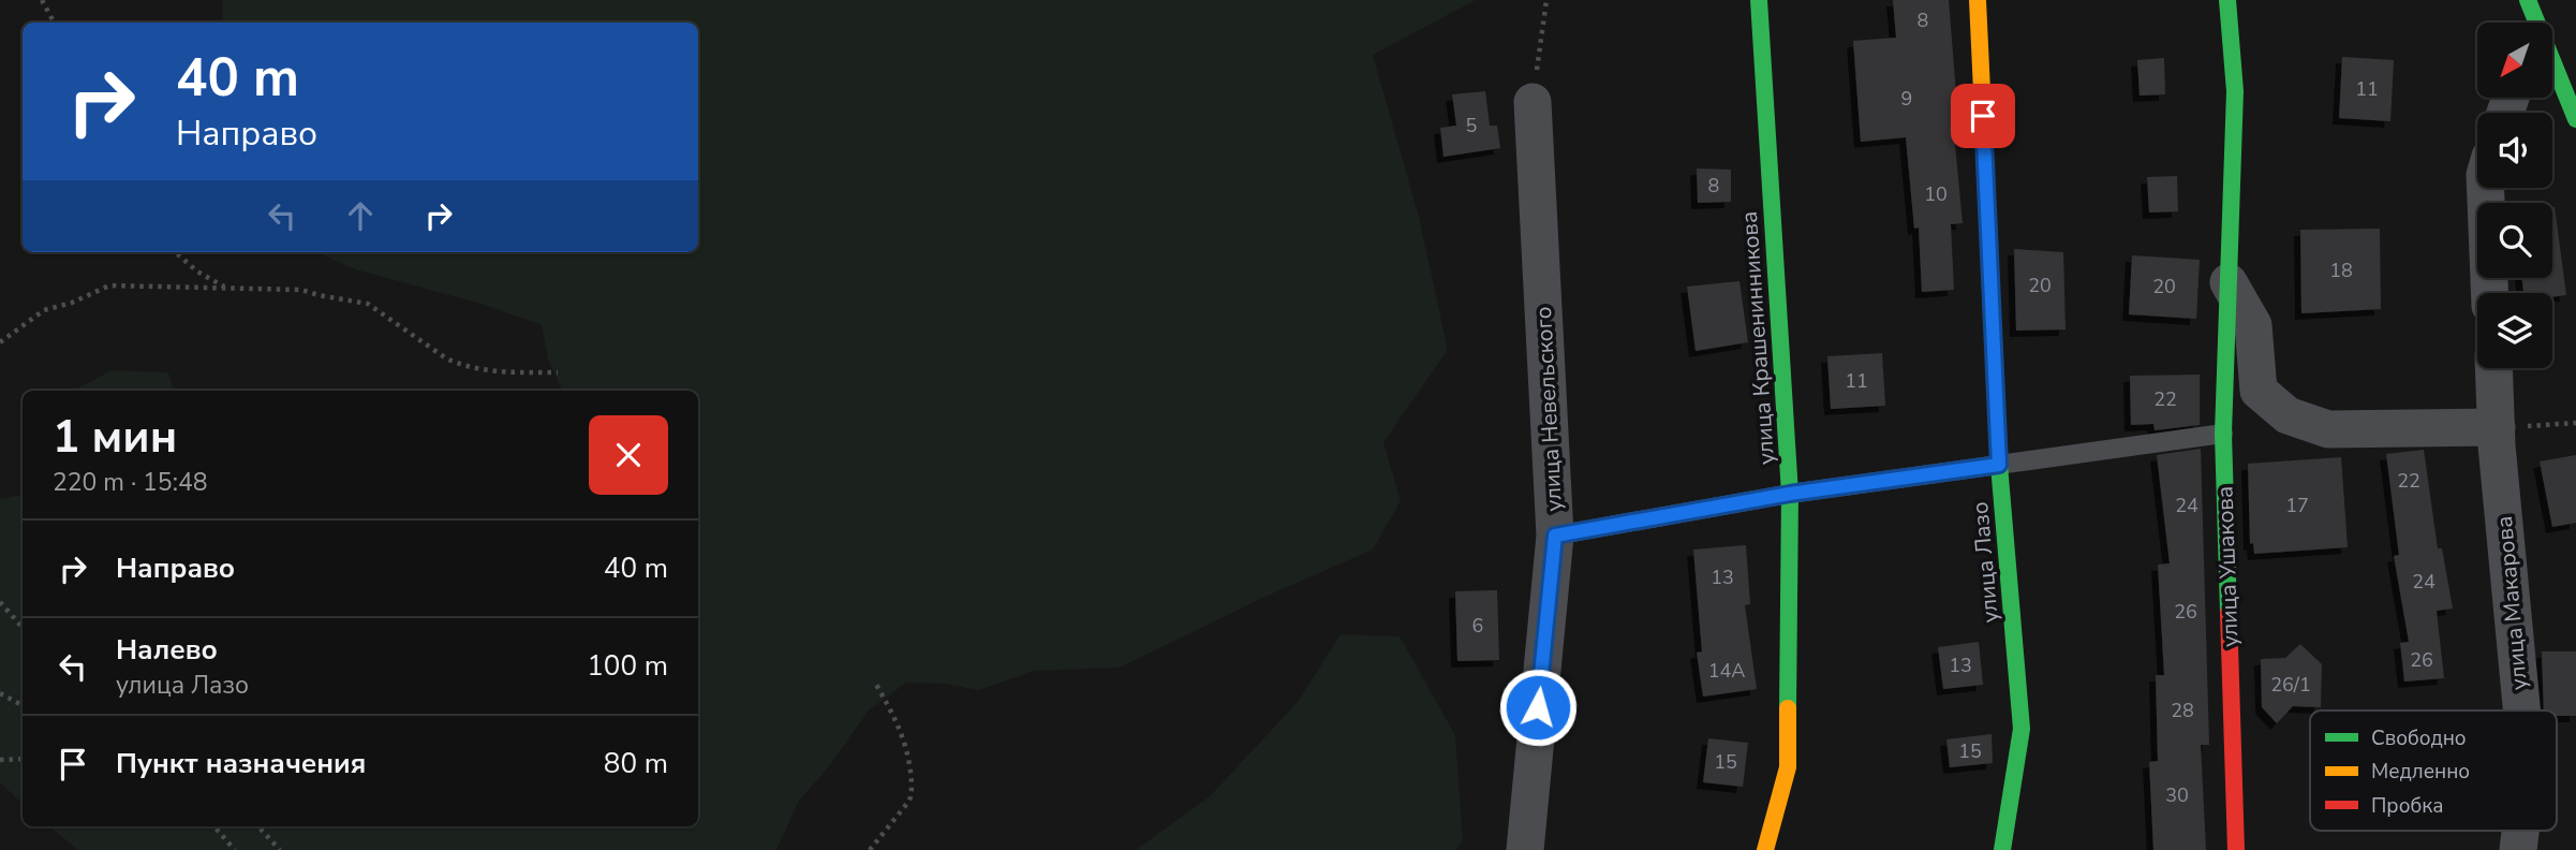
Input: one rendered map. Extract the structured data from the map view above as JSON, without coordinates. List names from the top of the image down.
{
  "streets": {
    "street": [
      "улица Крашенинникова",
      "улица Невельского",
      "улица Лазо",
      "улица Ушакова",
      "улица Макарова"
    ]
  },
  "house_numbers": [
    "8",
    "11",
    "9",
    "5",
    "8",
    "10",
    "18",
    "20",
    "20",
    "11",
    "22",
    "22",
    "24",
    "17",
    "13",
    "24",
    "26",
    "6",
    "26",
    "13",
    "14А",
    "26/1",
    "28",
    "15",
    "15",
    "30"
  ],
  "legend": ["Свободно", "Медленно", "Пробка"],
  "north": "bottom left",
  "page": {
    "turn": ["40 m", "Направо"],
    "heading": ["1 мин", "220 m · 15:48"],
    "list": [
      {
        "name": "Направо",
        "value": "40 m"
      },
      {
        "name": "Налево",
        "note": "улица Лазо",
        "value": "100 m"
      },
      {
        "name": "Пункт назначения",
        "value": "80 m"
      }
    ]
  }
}
